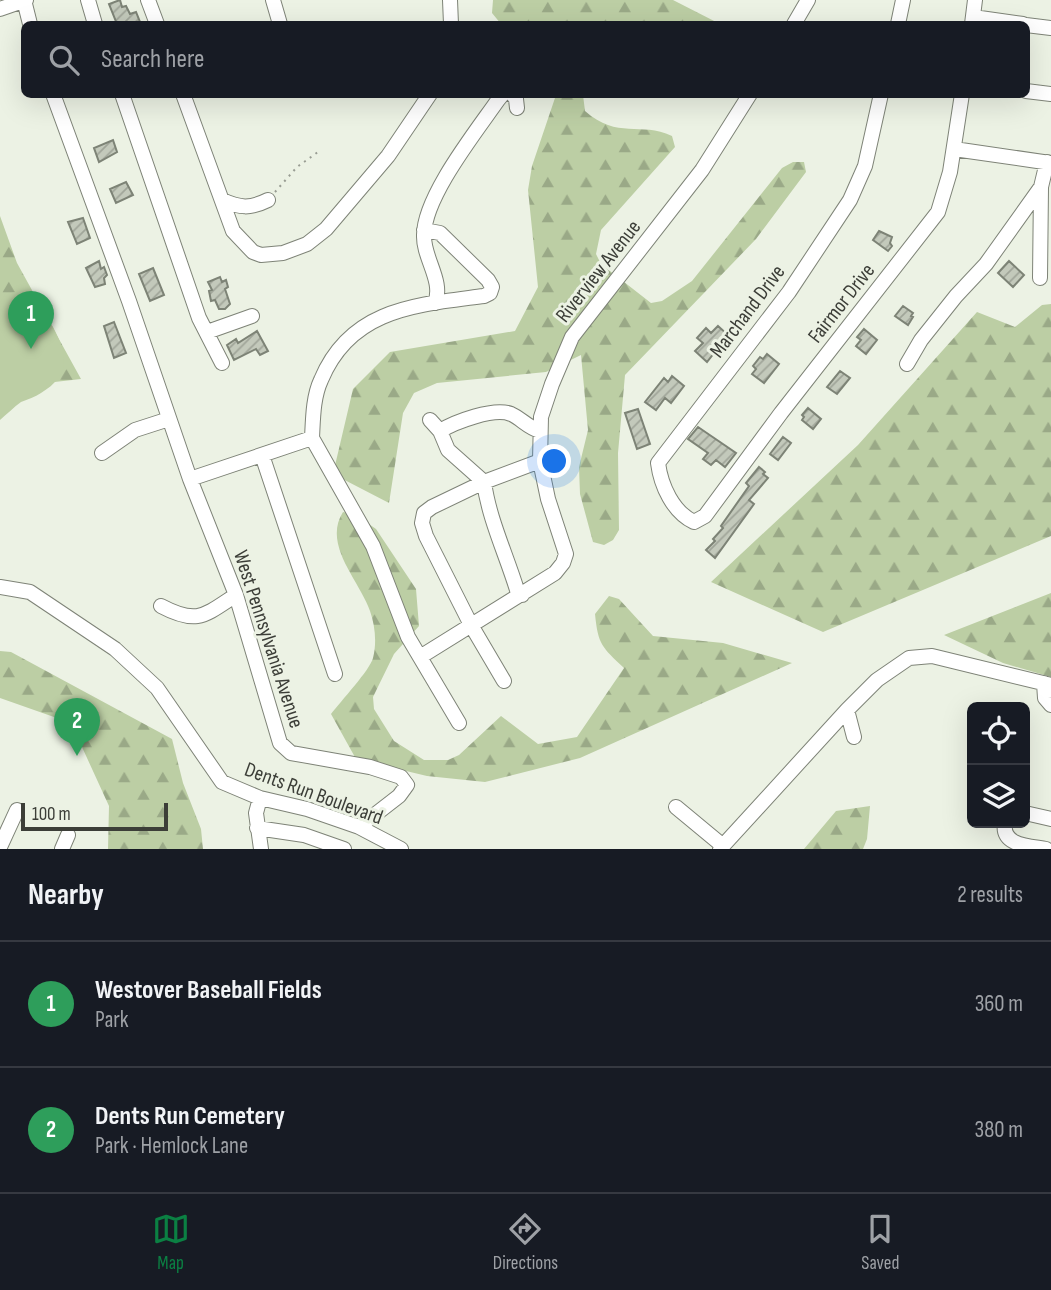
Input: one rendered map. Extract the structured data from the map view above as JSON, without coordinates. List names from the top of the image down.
{
  "streets": {
    "street": [
      "Riverview Avenue",
      "Fairmor Drive",
      "Marchand Drive",
      "West Pennsylvania Avenue",
      "Dents Run Boulevard"
    ]
  },
  "crossings": [
    ["Fairmor Drive", "Marchand Drive"],
    ["West Pennsylvania Avenue", "Dents Run Boulevard"]
  ],
  "scale_bar": "100 m",
  "page": {
    "search": "Search here",
    "pins": ["1", "2"],
    "scale": "100 m",
    "heading": ["Nearby", "2 results"],
    "list": [
      {
        "mark": "1",
        "name": "Westover Baseball Fields",
        "note": "Park",
        "value": "360 m"
      },
      {
        "mark": "2",
        "name": "Dents Run Cemetery",
        "note": "Park · Hemlock Lane",
        "value": "380 m"
      }
    ],
    "nav": ["Map", "Directions", "Saved"]
  }
}
